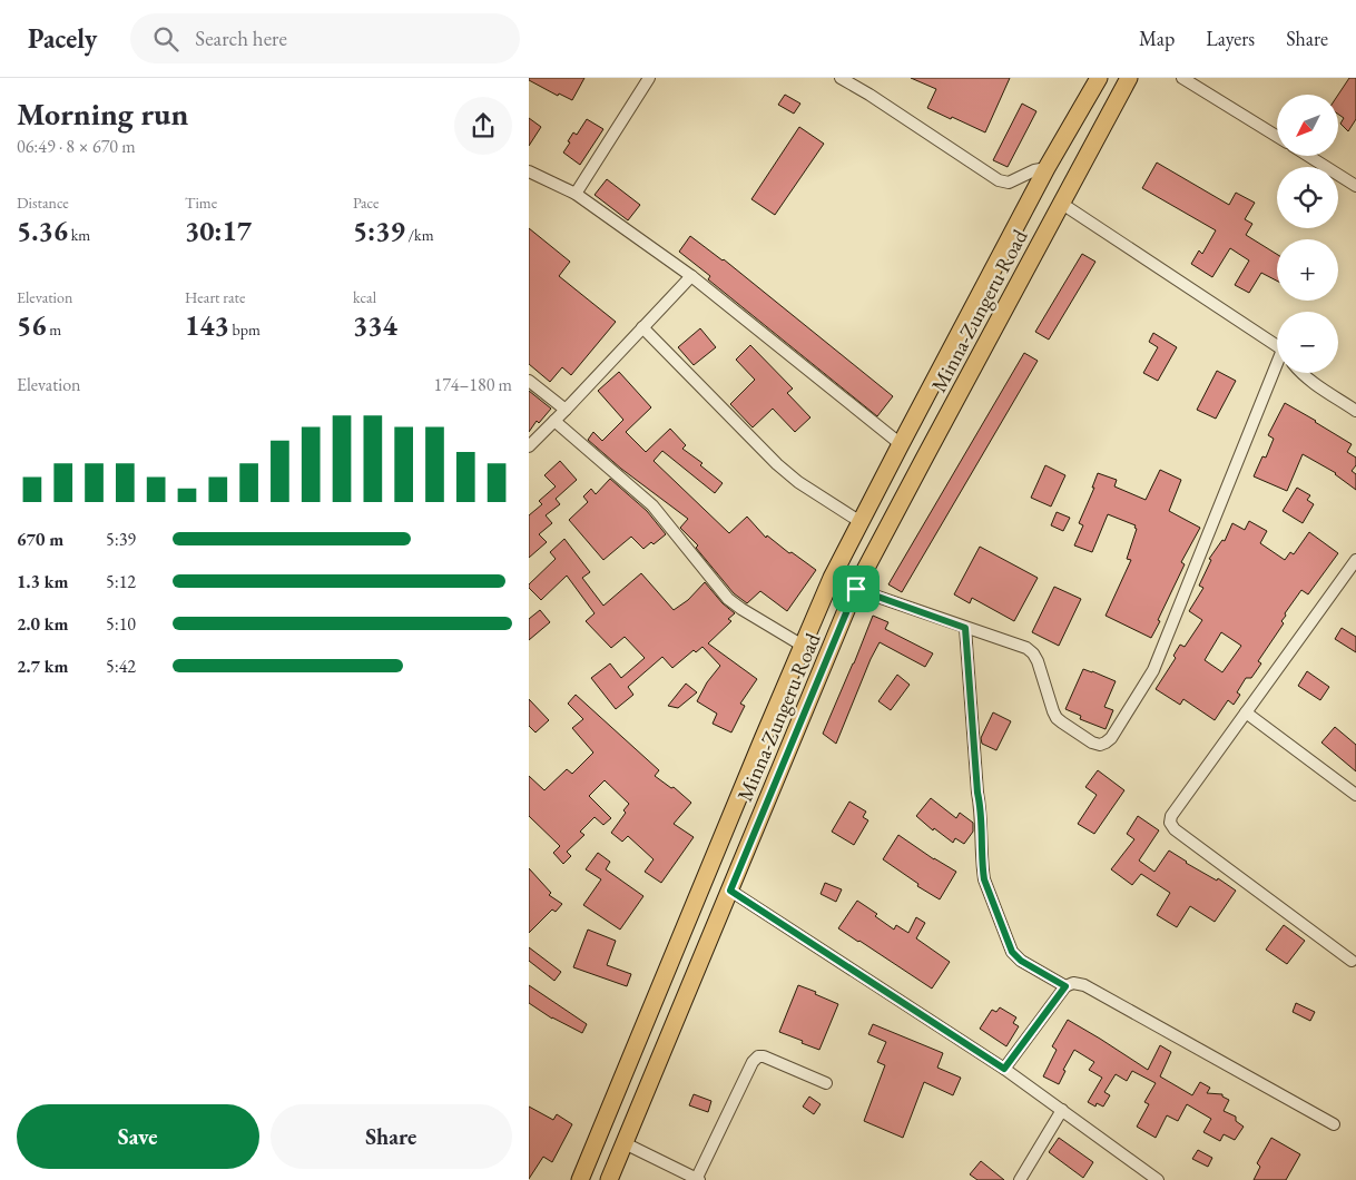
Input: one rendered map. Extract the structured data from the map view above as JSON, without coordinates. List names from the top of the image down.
{
  "streets": {
    "main road": ["Minna-Zungeru Road"]
  },
  "north": "bottom left",
  "page": {
    "header": "Pacely",
    "search": "Search here",
    "nav": ["Map", "Layers", "Share"],
    "heading": ["Morning run", "06:49 · 8 × 670 m"],
    "map_buttons": ["+", "−"],
    "stats": [
      ["Distance", "5.36 km"],
      ["Time", "30:17"],
      ["Pace", "5:39 /km"],
      ["Elevation", "56 m"],
      ["Heart rate", "143 bpm"],
      ["kcal", "334"]
    ],
    "chart": ["Elevation", "174–180 m"],
    "list": [
      {
        "name": "670 m",
        "note": "5:39"
      },
      {
        "name": "1.3 km",
        "note": "5:12"
      },
      {
        "name": "2.0 km",
        "note": "5:10"
      },
      {
        "name": "2.7 km",
        "note": "5:42"
      }
    ],
    "buttons": ["Save", "Share"]
  }
}
